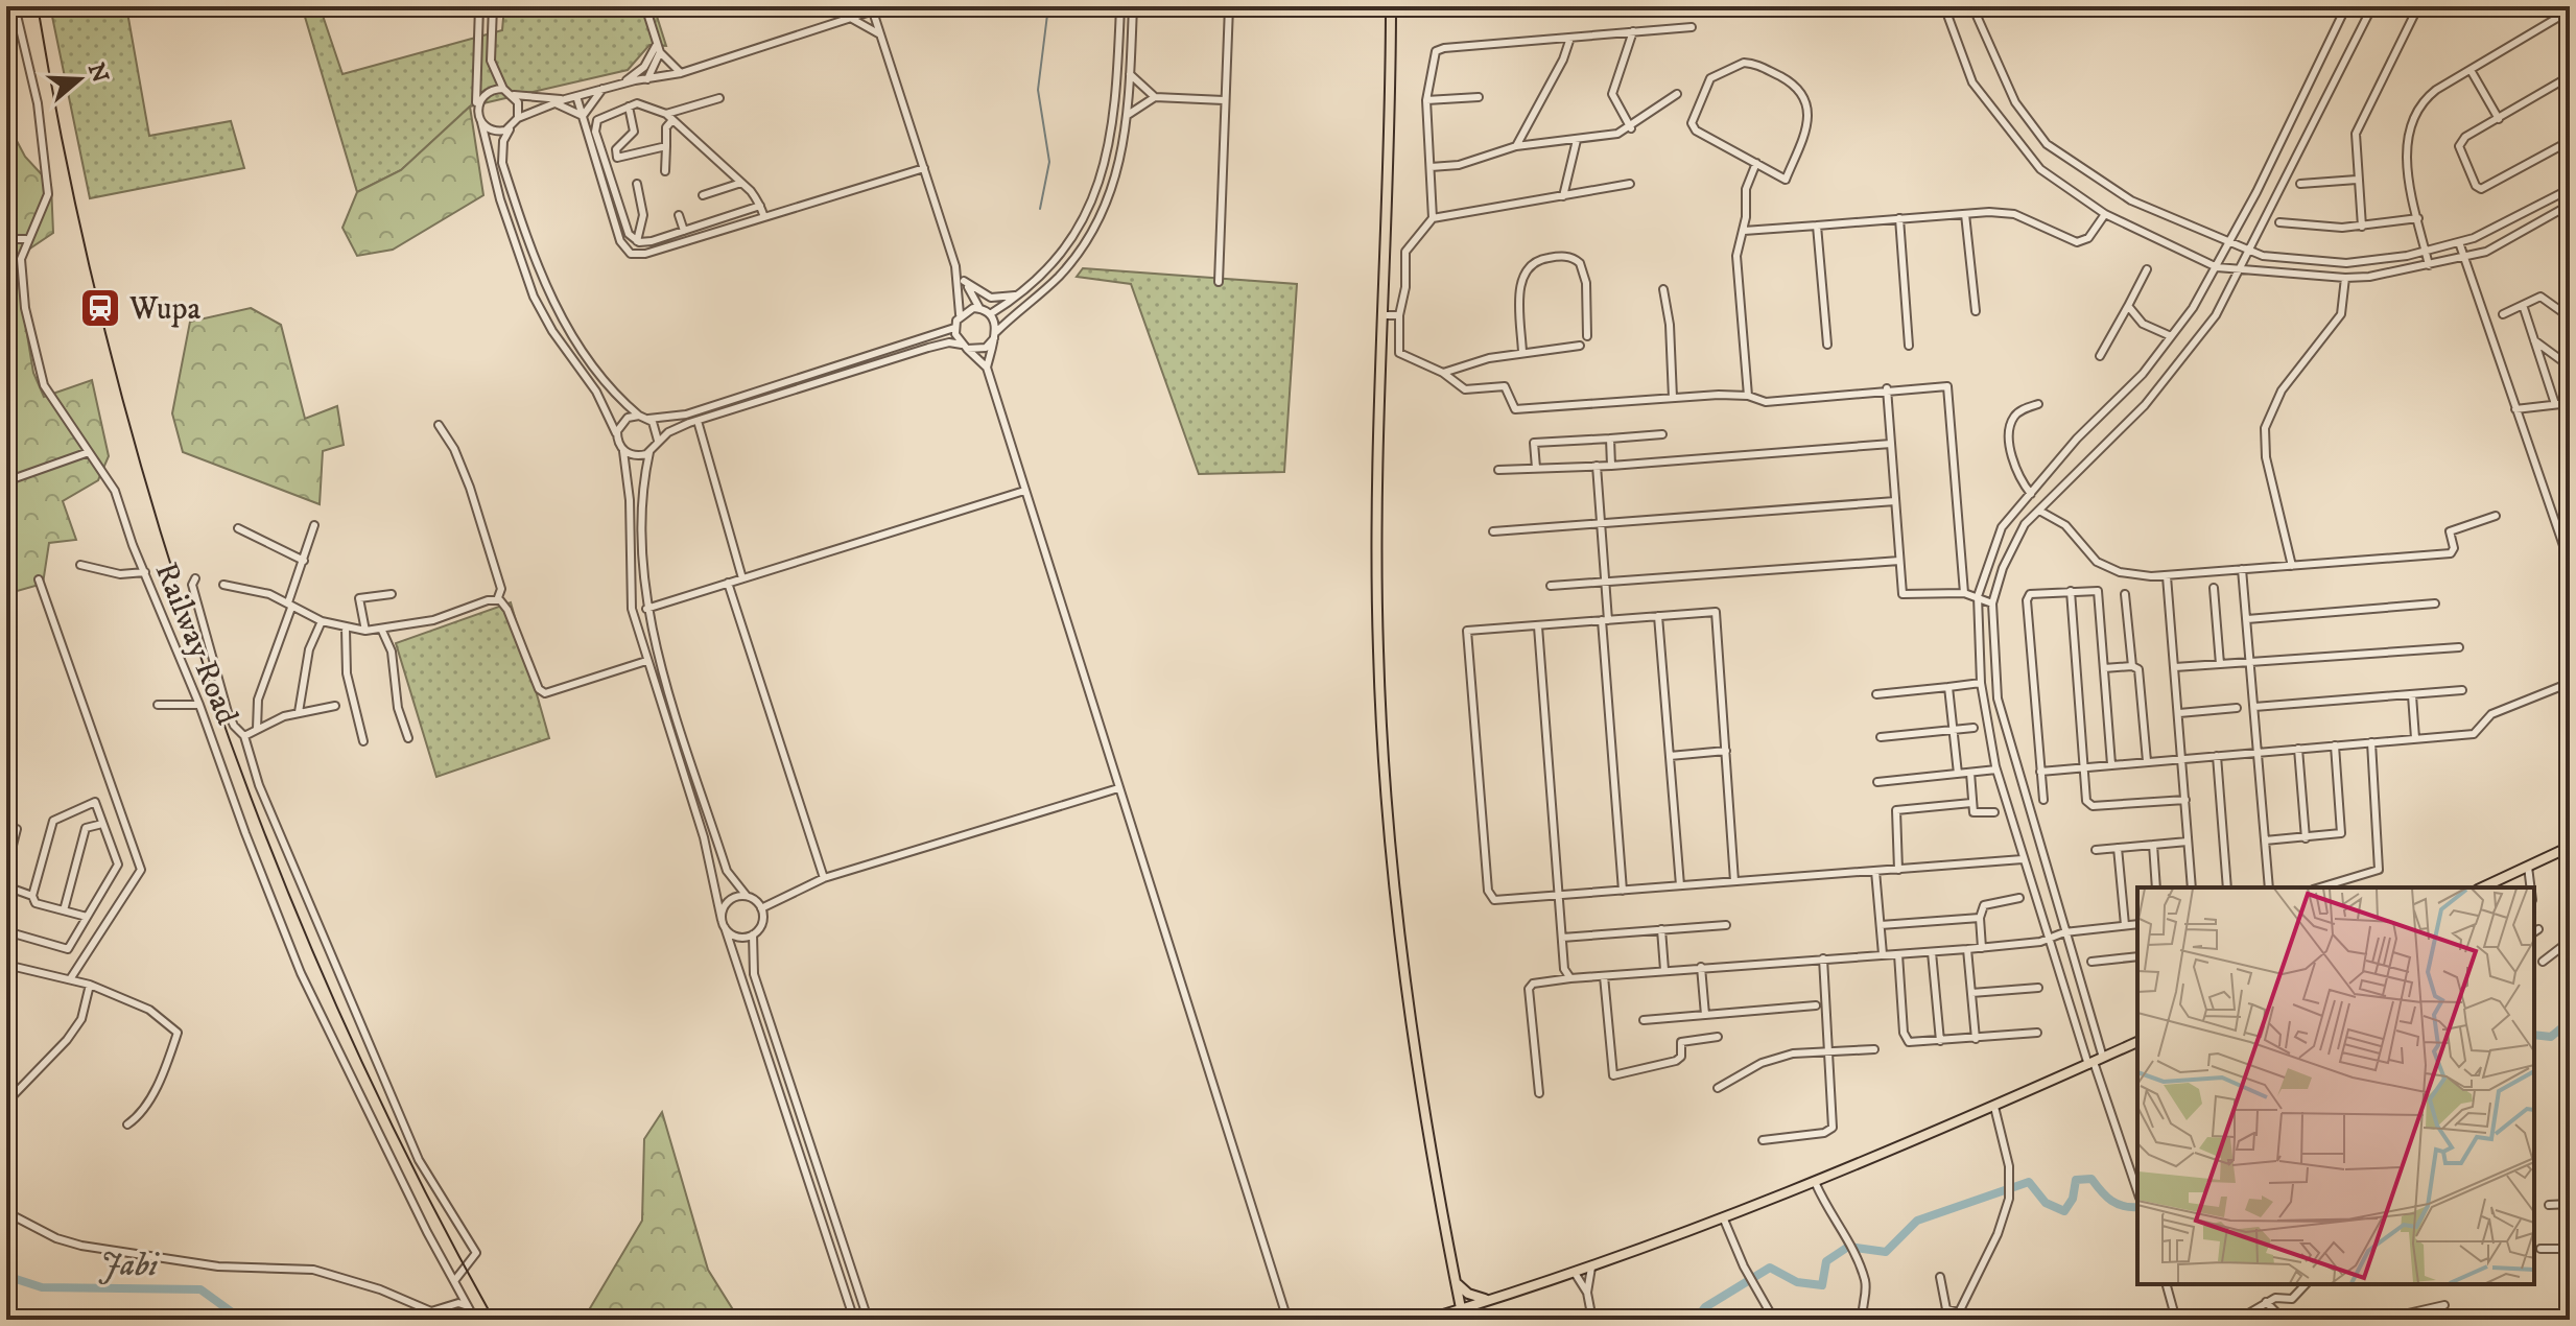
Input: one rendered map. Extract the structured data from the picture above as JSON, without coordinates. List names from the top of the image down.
{
  "streets": {
    "street": ["Railway Road"]
  },
  "water": ["Jabi"],
  "places": {
    "station": ["Wupa"]
  },
  "north": "right"
}
